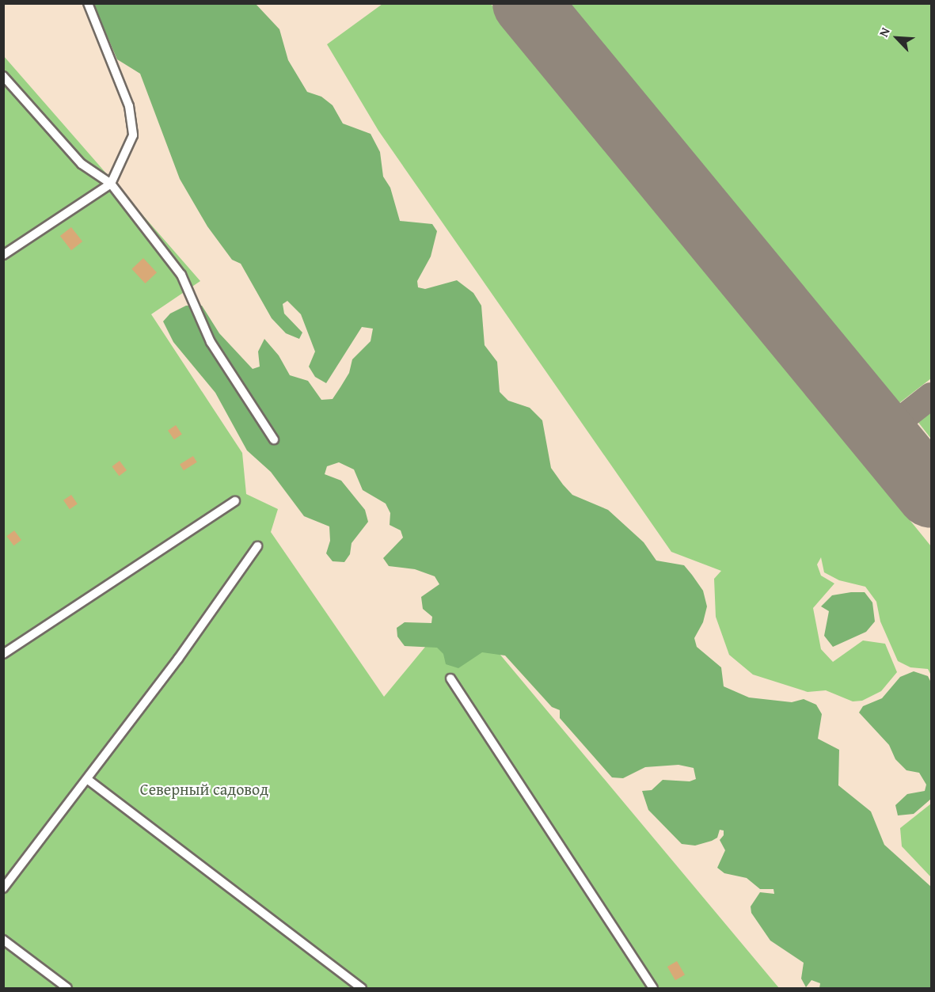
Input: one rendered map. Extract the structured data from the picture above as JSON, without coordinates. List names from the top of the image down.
{
  "parks": ["Северный садовод"],
  "north": "top left"
}
